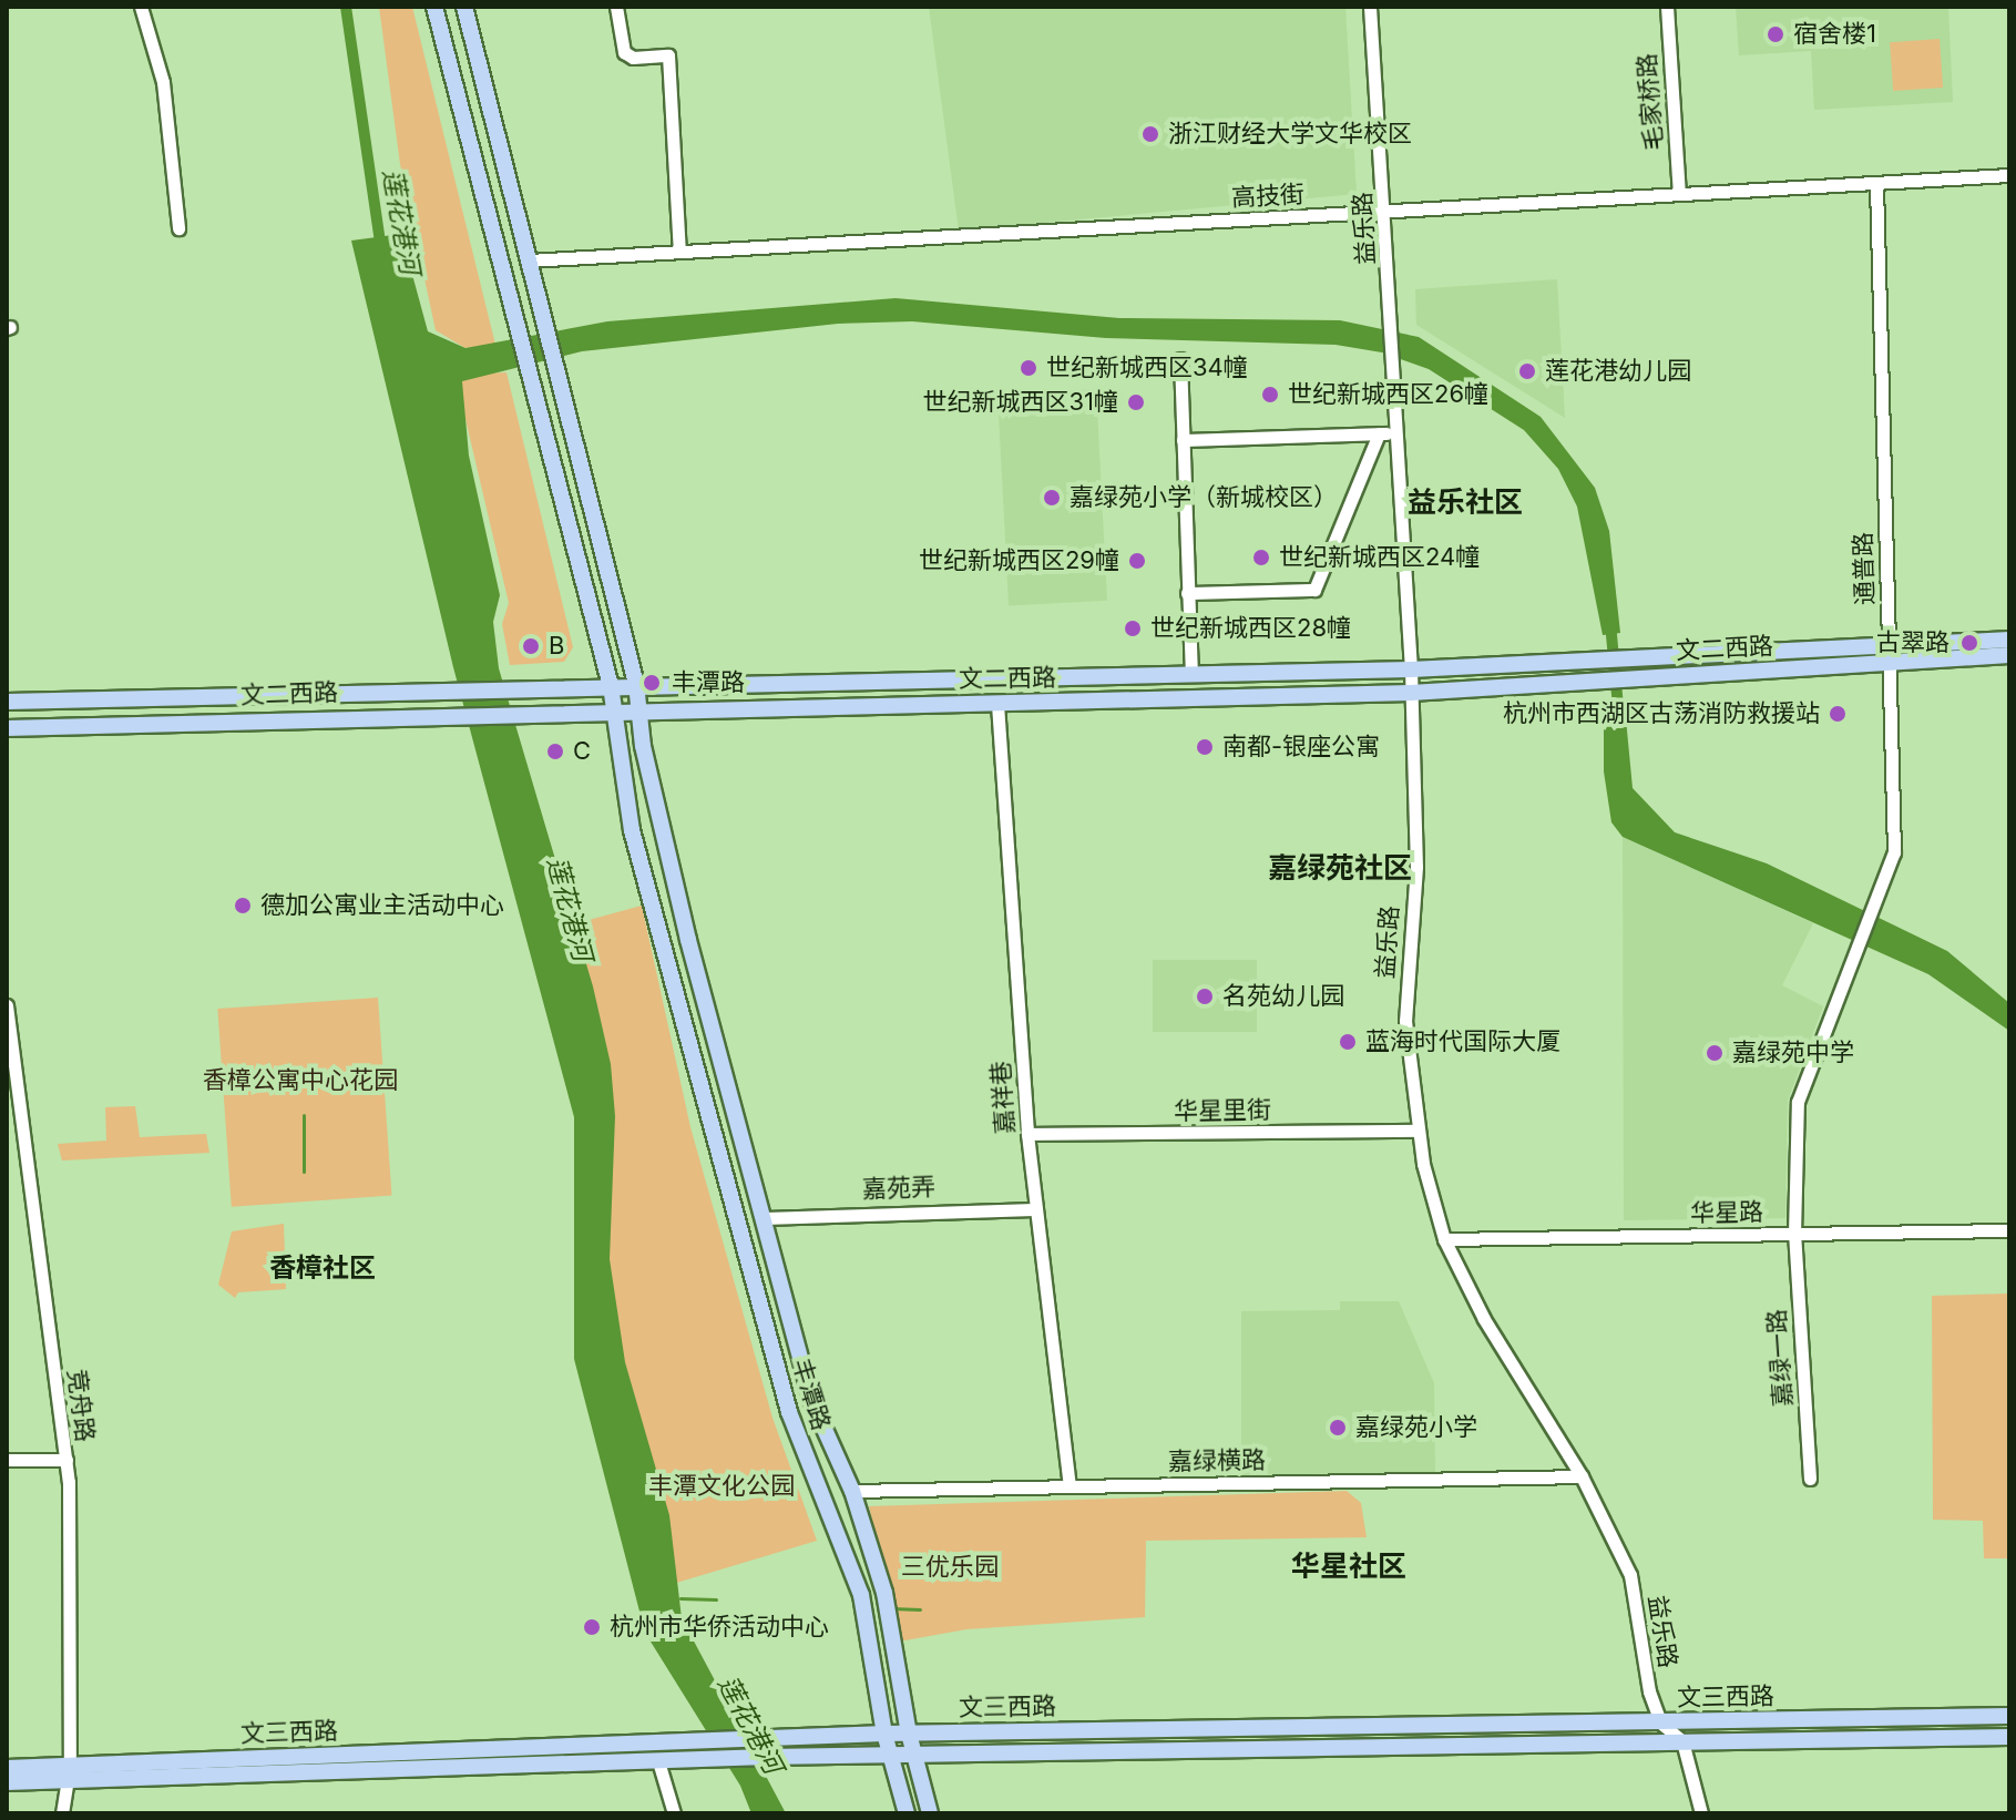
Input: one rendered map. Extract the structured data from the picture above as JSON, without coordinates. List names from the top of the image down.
{
  "streets": {
    "main road": ["文二西路", "丰潭路", "文三西路"],
    "street": [
      "毛家桥路",
      "高技街",
      "益乐路",
      "通普路",
      "嘉祥巷",
      "华星里街",
      "嘉苑弄",
      "华星路",
      "嘉绿一路",
      "竞舟路",
      "嘉绿横路"
    ]
  },
  "crossings": [
    ["毛家桥路", "高技街"],
    ["高技街", "益乐路"],
    ["高技街", "通普路"],
    ["高技街", "丰潭路"],
    ["益乐路", "文二西路"],
    ["益乐路", "华星里街"],
    ["益乐路", "华星路"],
    ["益乐路", "嘉绿横路"],
    ["益乐路", "文三西路"],
    ["通普路", "文二西路"],
    ["通普路", "嘉绿一路"],
    ["文二西路", "嘉祥巷"],
    ["文二西路", "丰潭路"],
    ["嘉祥巷", "华星里街"],
    ["嘉祥巷", "嘉苑弄"],
    ["嘉祥巷", "嘉绿横路"],
    ["嘉苑弄", "丰潭路"],
    ["华星路", "嘉绿一路"],
    ["丰潭路", "嘉绿横路"],
    ["丰潭路", "文三西路"],
    ["竞舟路", "文三西路"]
  ],
  "districts": [
    "益乐社区",
    "嘉绿苑社区",
    "香樟社区",
    "华星社区"
  ],
  "water": ["莲花港河"],
  "parks": ["香樟公寓中心花园", "丰潭文化公园", "三优乐园"],
  "places": [
    "宿舍楼1",
    "浙江财经大学文华校区",
    "世纪新城西区34幢",
    "莲花港幼儿园",
    "世纪新城西区26幢",
    "世纪新城西区31幢",
    "嘉绿苑小学（新城校区）",
    "世纪新城西区24幢",
    "世纪新城西区29幢",
    "世纪新城西区28幢",
    "古翠路",
    "B",
    "丰潭路",
    "杭州市西湖区古荡消防救援站",
    "南都-银座公寓",
    "C",
    "德加公寓业主活动中心",
    "名苑幼儿园",
    "蓝海时代国际大厦",
    "嘉绿苑中学",
    "嘉绿苑小学",
    "杭州市华侨活动中心"
  ]
}
